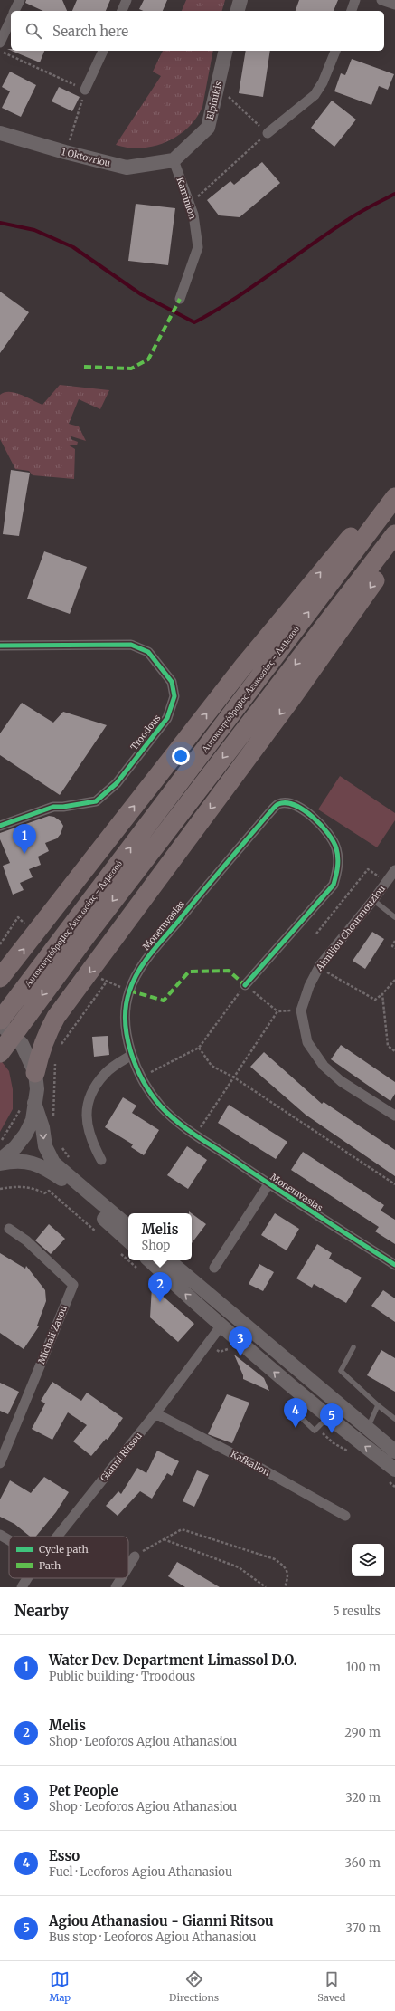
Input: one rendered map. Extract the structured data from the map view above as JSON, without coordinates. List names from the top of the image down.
{
  "streets": {
    "highway": ["Αυτοκινητόδρομος Λευκωσίας - Λεμεσού"],
    "main road": ["Elpinikis", "1 Oktovriou"],
    "street": [
      "Kaminion",
      "Troodous",
      "Monemvasias",
      "Aimiliou Chourmouziou",
      "Michali Zavou",
      "Gianni Ritsou",
      "Kafkallon"
    ]
  },
  "crossings": [
    ["Elpinikis", "1 Oktovriou"],
    ["Elpinikis", "Kaminion"],
    ["1 Oktovriou", "Kaminion"],
    ["Gianni Ritsou", "Kafkallon"]
  ],
  "legend": ["Cycle path", "Path"],
  "page": {
    "search": "Search here",
    "pins": [
      "1",
      "2",
      "3",
      "4",
      "5"
    ],
    "popup": ["Melis", "Shop"],
    "heading": ["Nearby", "5 results"],
    "list": [
      {
        "mark": "1",
        "name": "Water Dev. Department Limassol D.O.",
        "note": "Public building · Troodous",
        "value": "100 m"
      },
      {
        "mark": "2",
        "name": "Melis",
        "note": "Shop · Leoforos Agiou Athanasiou",
        "value": "290 m"
      },
      {
        "mark": "3",
        "name": "Pet People",
        "note": "Shop · Leoforos Agiou Athanasiou",
        "value": "320 m"
      },
      {
        "mark": "4",
        "name": "Esso",
        "note": "Fuel · Leoforos Agiou Athanasiou",
        "value": "360 m"
      },
      {
        "mark": "5",
        "name": "Agiou Athanasiou - Gianni Ritsou",
        "note": "Bus stop · Leoforos Agiou Athanasiou",
        "value": "370 m"
      }
    ],
    "nav": ["Map", "Directions", "Saved"]
  }
}
